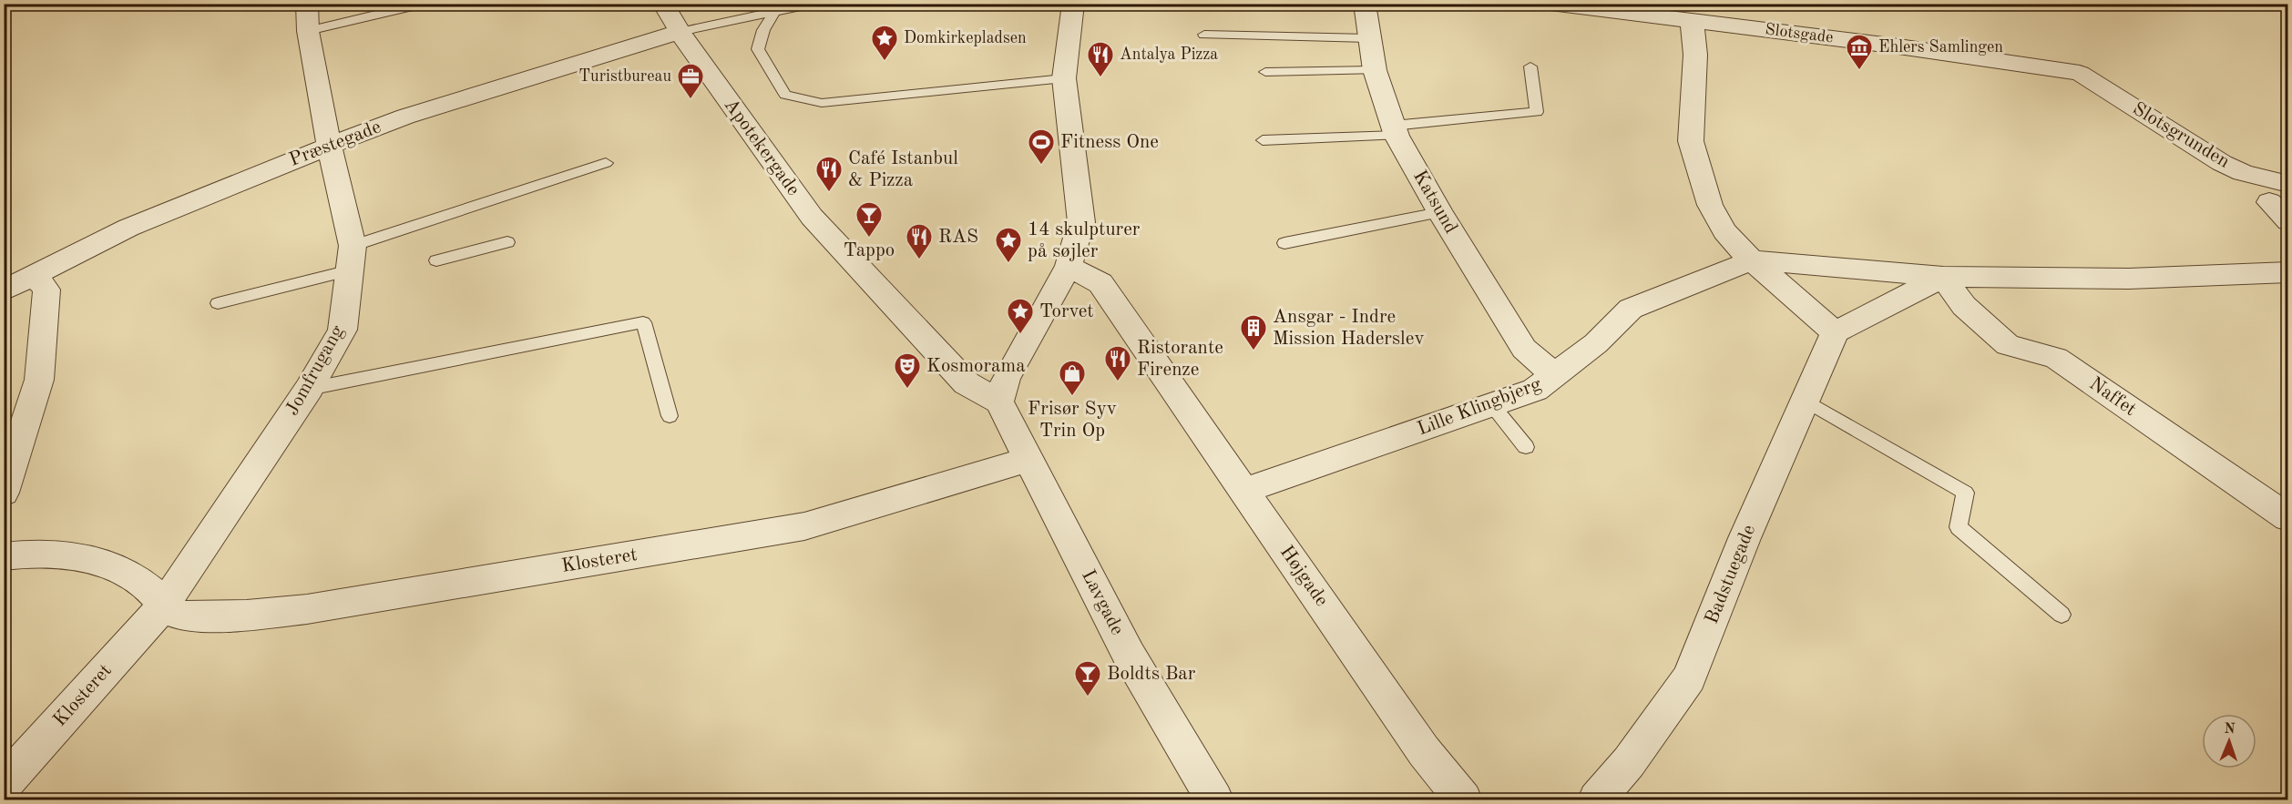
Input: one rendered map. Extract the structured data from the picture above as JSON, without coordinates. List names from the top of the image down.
{
  "streets": {
    "street": [
      "Slotsgade",
      "Slotsgrunden",
      "Præstegade",
      "Apotekergade",
      "Katsund",
      "Jomfrugang",
      "Naffet",
      "Lille Klingbjerg",
      "Klosteret",
      "Badstuegade",
      "Højgade",
      "Lavgade"
    ]
  },
  "crossings": [
    ["Slotsgade", "Slotsgrunden"],
    ["Præstegade", "Apotekergade"],
    ["Præstegade", "Jomfrugang"],
    ["Apotekergade", "Lavgade"],
    ["Katsund", "Lille Klingbjerg"],
    ["Jomfrugang", "Klosteret"],
    ["Lille Klingbjerg", "Højgade"],
    ["Klosteret", "Lavgade"]
  ],
  "places": {
    "place": ["Domkirkepladsen", "14 skulpturer på søjler", "Torvet"],
    "museum": ["Ehlers Samlingen"],
    "restaurant": [
      "Antalya Pizza",
      "Café Istanbul & Pizza",
      "RAS",
      "Ristorante Firenze"
    ],
    "office": ["Turistbureau"],
    "sports": ["Fitness One"],
    "bar": ["Tappo", "Boldts Bar"],
    "building": ["Ansgar - Indre Mission Haderslev"],
    "theatre": ["Kosmorama"],
    "shop": ["Frisør Syv Trin Op"]
  },
  "north": "top"
}
